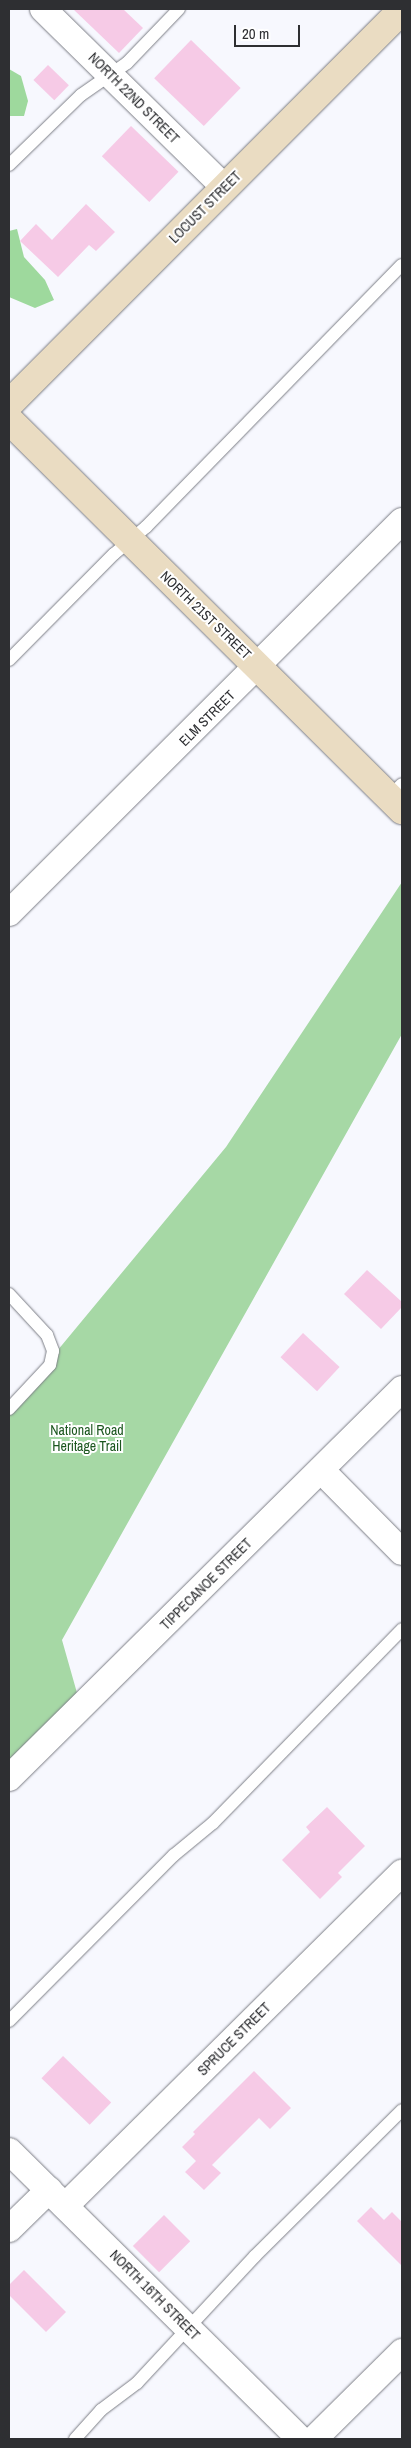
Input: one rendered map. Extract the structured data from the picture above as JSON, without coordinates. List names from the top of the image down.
{
  "streets": {
    "street": [
      "NORTH 22ND STREET",
      "LOCUST STREET",
      "NORTH 21ST STREET",
      "ELM STREET",
      "TIPPECANOE STREET",
      "SPRUCE STREET",
      "NORTH 16TH STREET"
    ]
  },
  "crossings": [
    ["NORTH 22ND STREET", "LOCUST STREET"],
    ["NORTH 21ST STREET", "ELM STREET"],
    ["SPRUCE STREET", "NORTH 16TH STREET"]
  ],
  "parks": ["National Road Heritage Trail"],
  "scale_bar": "20 m"
}
